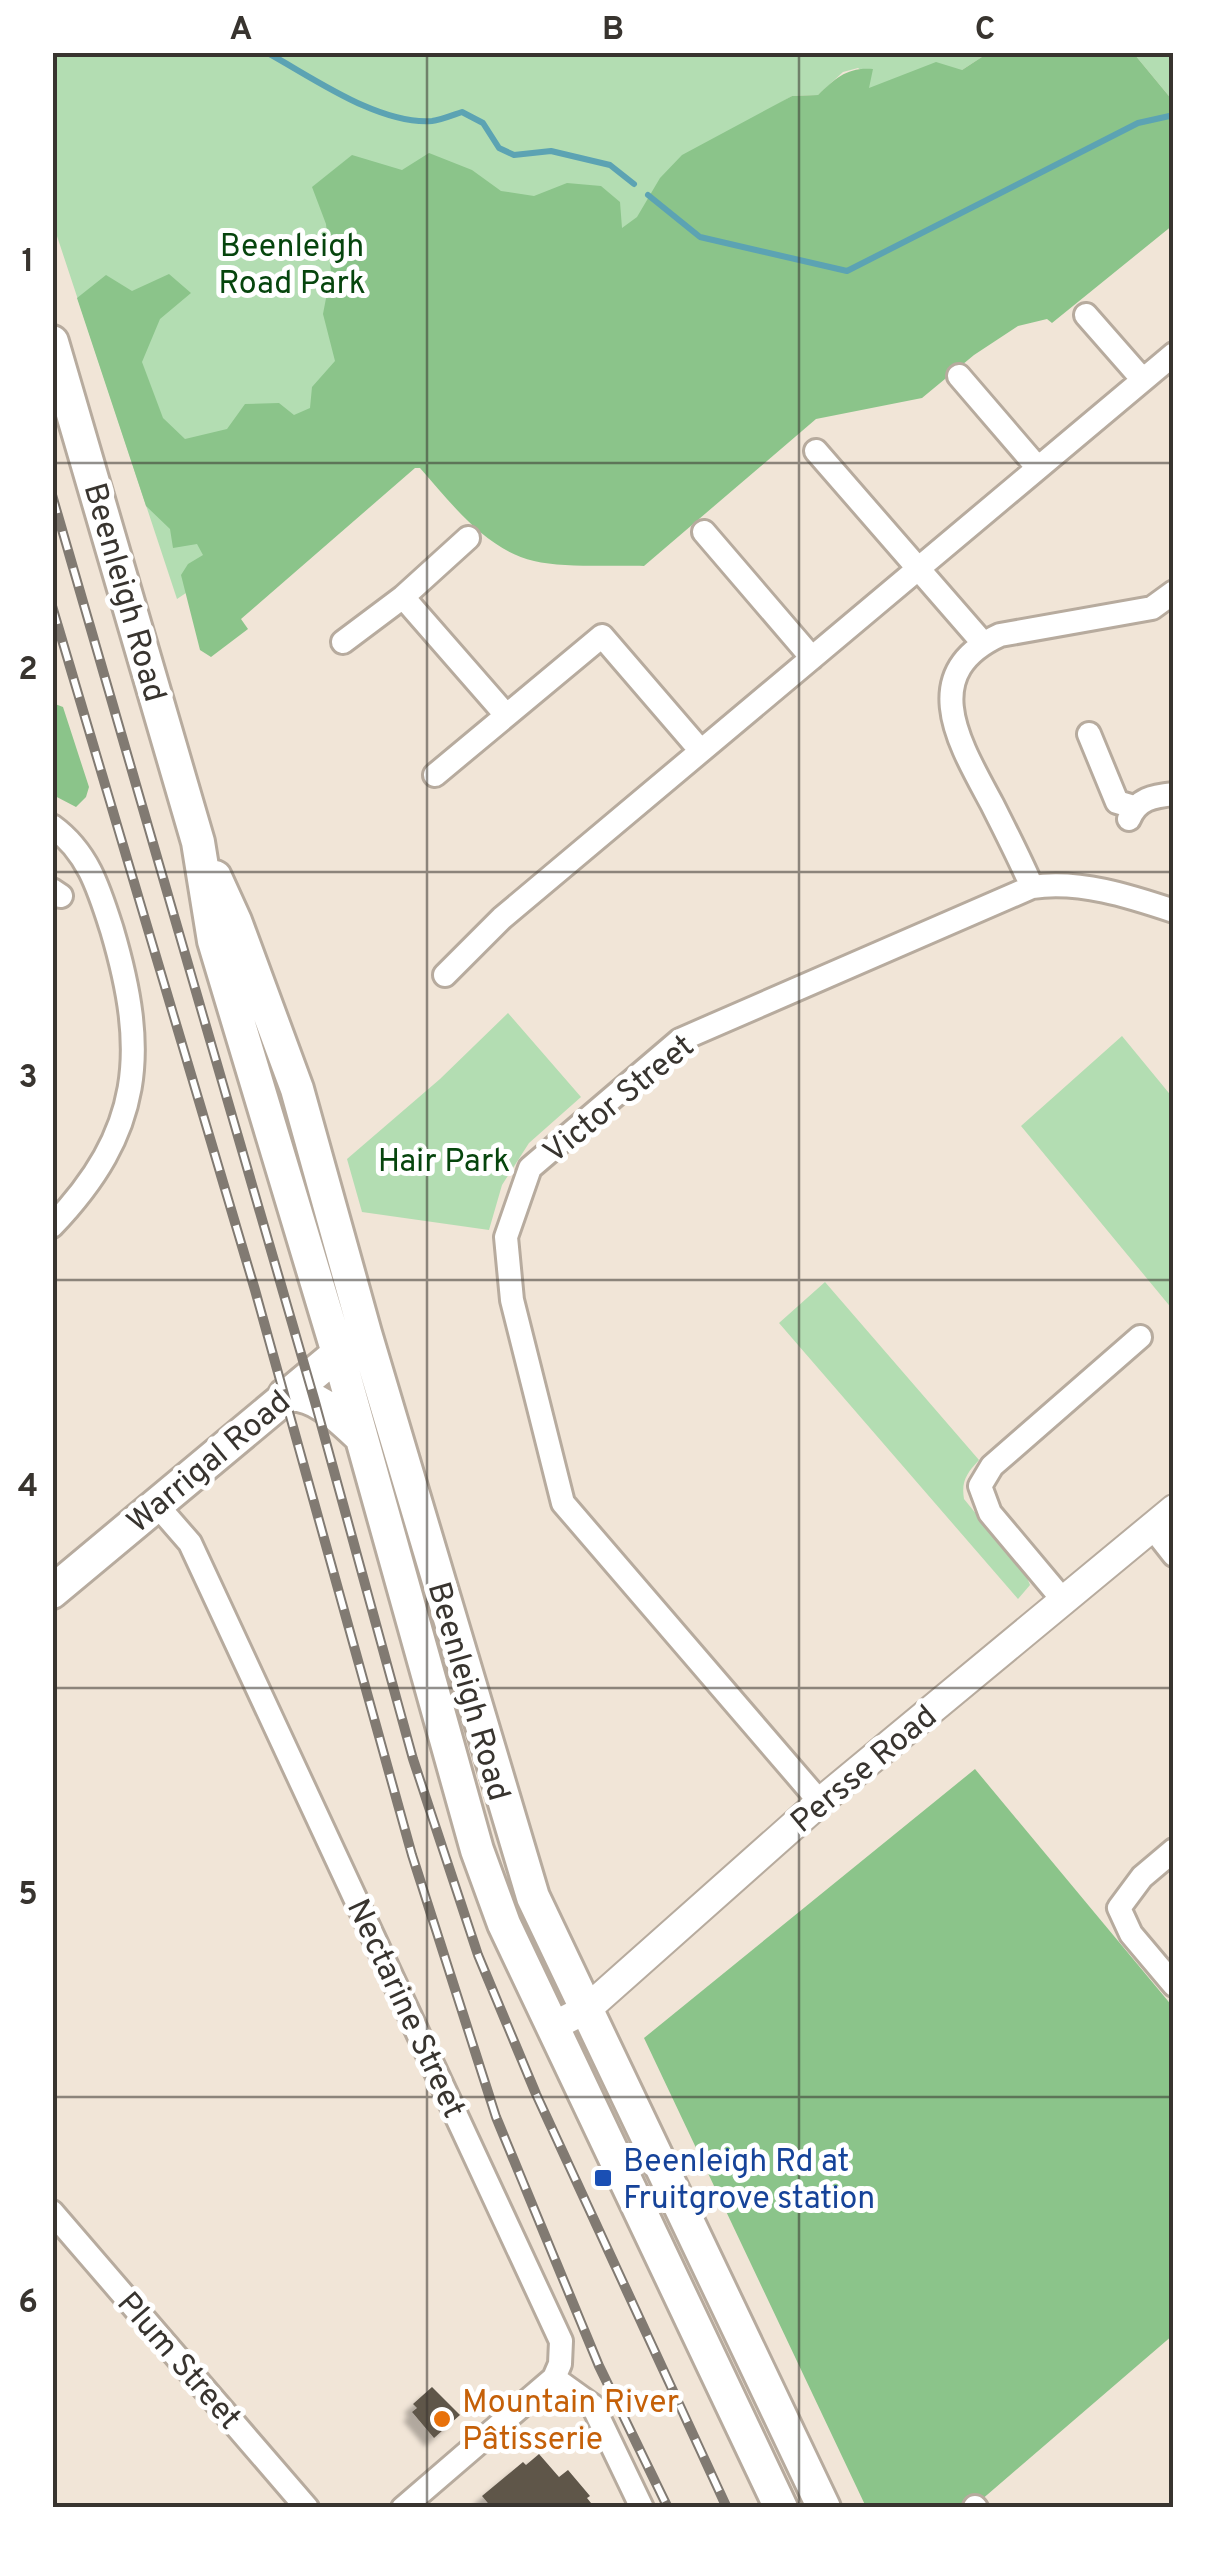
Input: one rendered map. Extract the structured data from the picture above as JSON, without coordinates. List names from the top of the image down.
{
  "streets": {
    "main road": ["Beenleigh Road", "Warrigal Road"],
    "street": [
      "Victor Street",
      "Persse Road",
      "Nectarine Street",
      "Plum Street"
    ]
  },
  "crossings": [
    ["Beenleigh Road", "Warrigal Road"],
    ["Beenleigh Road", "Persse Road"],
    ["Victor Street", "Persse Road"],
    ["Warrigal Road", "Nectarine Street"]
  ],
  "parks": ["Beenleigh Road Park", "Hair Park"],
  "places": {
    "transit": ["Beenleigh Rd at Fruitgrove station"],
    "other": ["Mountain River Pâtisserie"]
  },
  "grid": {
    "columns": ["A", "B", "C"],
    "rows": [
      "1",
      "2",
      "3",
      "4",
      "5",
      "6"
    ]
  }
}
